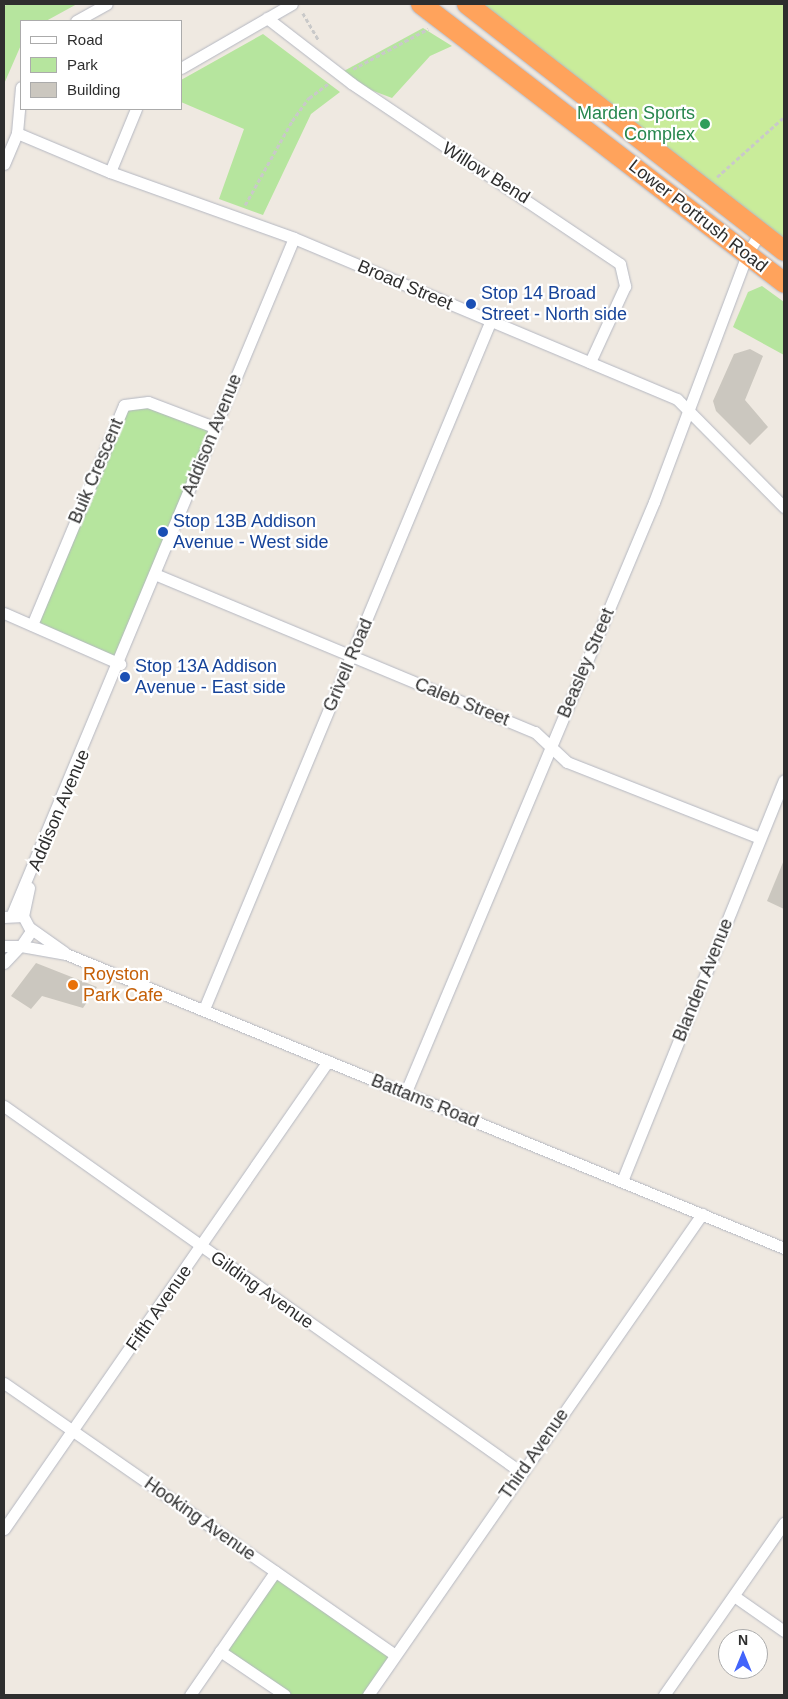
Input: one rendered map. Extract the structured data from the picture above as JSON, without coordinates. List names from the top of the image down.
{
  "streets": {
    "highway": ["Lower Portrush Road"],
    "street": [
      "Willow Bend",
      "Broad Street",
      "Addison Avenue",
      "Buik Crescent",
      "Beasley Street",
      "Grivell Road",
      "Caleb Street",
      "Blanden Avenue",
      "Battams Road",
      "Gilding Avenue",
      "Fifth Avenue",
      "Third Avenue",
      "Hooking Avenue"
    ]
  },
  "crossings": [
    ["Willow Bend", "Broad Street"],
    ["Lower Portrush Road", "Beasley Street"],
    ["Broad Street", "Addison Avenue"],
    ["Broad Street", "Beasley Street"],
    ["Broad Street", "Grivell Road"],
    ["Addison Avenue", "Buik Crescent"],
    ["Addison Avenue", "Caleb Street"],
    ["Beasley Street", "Caleb Street"],
    ["Beasley Street", "Battams Road"],
    ["Grivell Road", "Caleb Street"],
    ["Grivell Road", "Battams Road"],
    ["Caleb Street", "Blanden Avenue"],
    ["Blanden Avenue", "Battams Road"],
    ["Battams Road", "Fifth Avenue"],
    ["Battams Road", "Third Avenue"],
    ["Gilding Avenue", "Fifth Avenue"],
    ["Gilding Avenue", "Third Avenue"],
    ["Fifth Avenue", "Hooking Avenue"],
    ["Third Avenue", "Hooking Avenue"]
  ],
  "places": [
    "Marden Sports Complex",
    "Stop 14 Broad Street - North side",
    "Stop 13B Addison Avenue - West side",
    "Stop 13A Addison Avenue - East side",
    "Royston Park Cafe"
  ],
  "legend": ["Road", "Park", "Building"],
  "north": "top"
}
